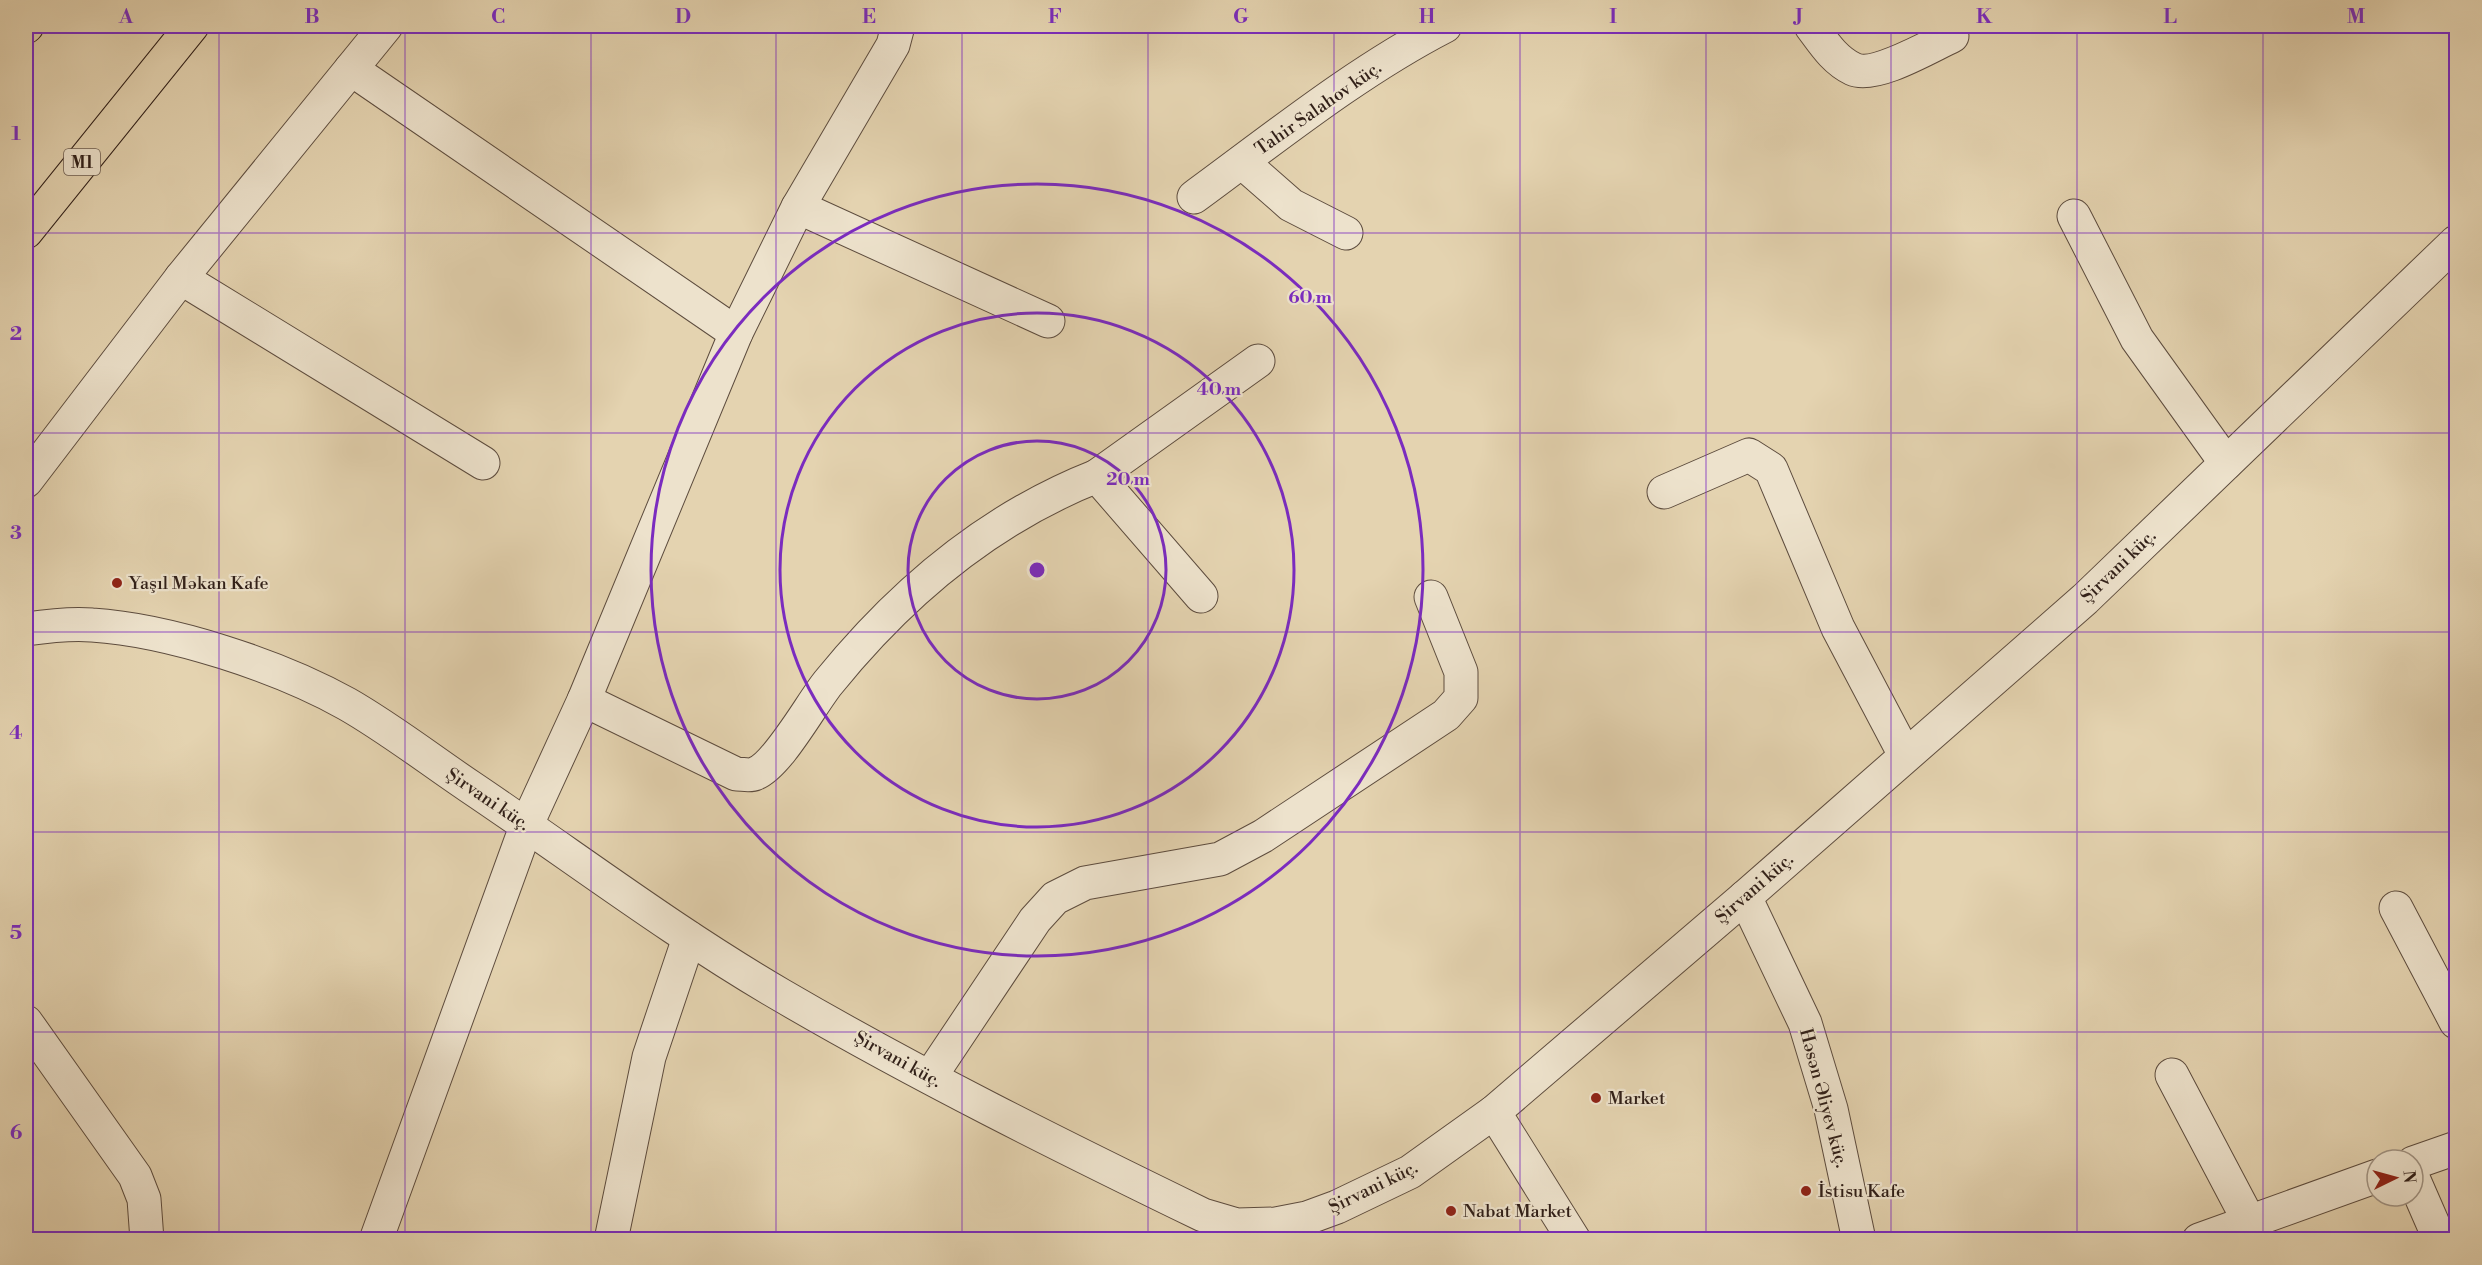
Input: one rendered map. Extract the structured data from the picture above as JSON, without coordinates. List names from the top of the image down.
{
  "streets": {
    "highway": ["M1"],
    "street": ["Tahir Salahov küç.", "Şirvani küç.", "Həsən Əliyev küç."]
  },
  "crossings": [
    ["Şirvani küç.", "Həsən Əliyev küç."]
  ],
  "places": [
    "Yaşıl Məkan Kafe",
    "Market",
    "İstisu Kafe",
    "Nabat Market"
  ],
  "north": "right",
  "grid": {
    "columns": [
      "A",
      "B",
      "C",
      "D",
      "E",
      "F",
      "G",
      "H",
      "I",
      "J",
      "K",
      "L",
      "M"
    ],
    "rows": [
      "1",
      "2",
      "3",
      "4",
      "5",
      "6"
    ]
  },
  "rings": ["60 m", "40 m", "20 m"]
}
